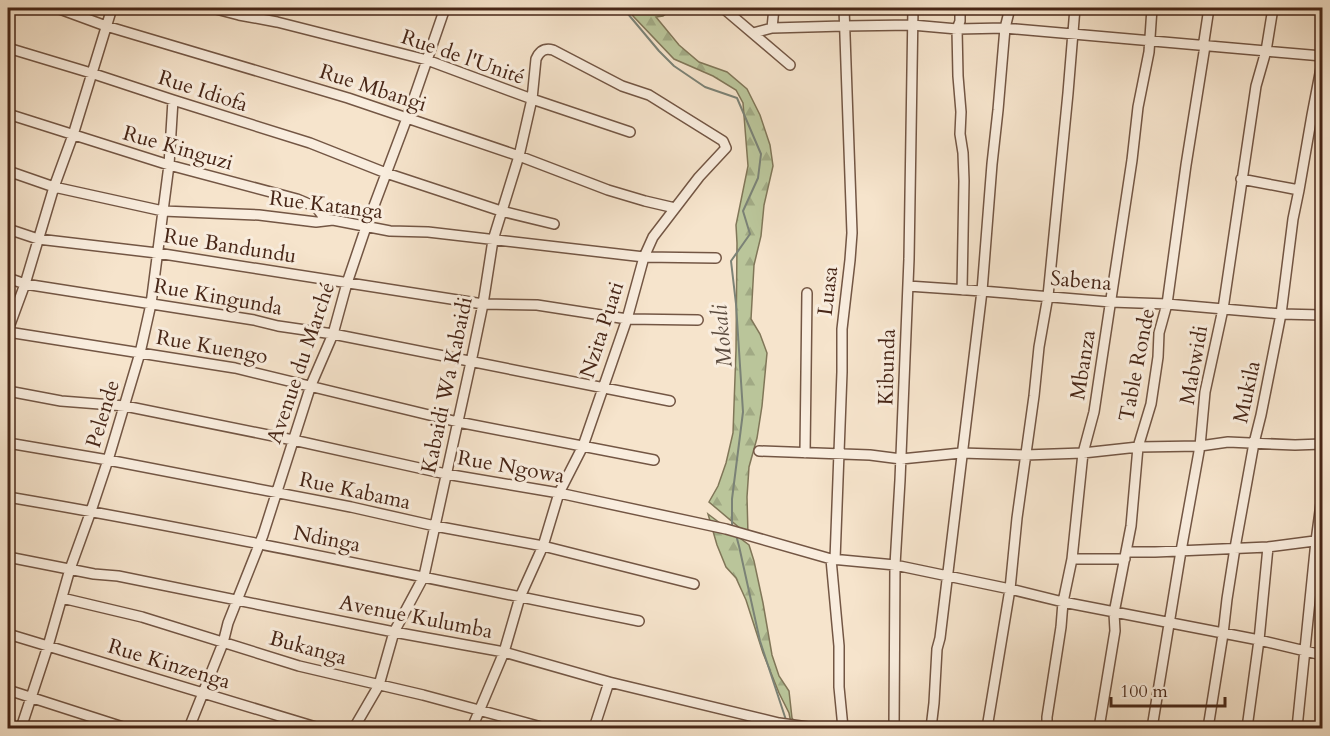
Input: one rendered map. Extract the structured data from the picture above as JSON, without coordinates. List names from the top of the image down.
{
  "streets": {
    "street": [
      "Rue de l'Unité",
      "Rue Mbangi",
      "Rue Idiofa",
      "Rue Kinguzi",
      "Rue Katanga",
      "Rue Bandundu",
      "Sabena",
      "Luasa",
      "Rue Kingunda",
      "Nzita Puati",
      "Rue Kuengo",
      "Avenue du Marché",
      "Mbanza",
      "Table Ronde",
      "Mabwidi",
      "Kibunda",
      "Kabaidi Wa Kabaidi",
      "Mukila",
      "Pelende",
      "Rue Ngowa",
      "Rue Kabama",
      "Ndinga",
      "Avenue Kulumba",
      "Bukanga",
      "Rue Kinzenga"
    ]
  },
  "crossings": [
    ["Rue de l'Unité", "Avenue du Marché"],
    ["Rue de l'Unité", "Kabaidi Wa Kabaidi"],
    ["Rue Mbangi", "Nzita Puati"],
    ["Rue Mbangi", "Avenue du Marché"],
    ["Rue Mbangi", "Kabaidi Wa Kabaidi"],
    ["Rue Idiofa", "Avenue du Marché"],
    ["Rue Idiofa", "Kabaidi Wa Kabaidi"],
    ["Rue Idiofa", "Pelende"],
    ["Rue Kinguzi", "Rue Katanga"],
    ["Rue Kinguzi", "Pelende"],
    ["Rue Katanga", "Nzita Puati"],
    ["Rue Katanga", "Avenue du Marché"],
    ["Rue Katanga", "Kabaidi Wa Kabaidi"],
    ["Rue Katanga", "Pelende"],
    ["Rue Bandundu", "Nzita Puati"],
    ["Rue Bandundu", "Avenue du Marché"],
    ["Rue Bandundu", "Kabaidi Wa Kabaidi"],
    ["Rue Bandundu", "Pelende"],
    ["Sabena", "Mbanza"],
    ["Sabena", "Table Ronde"],
    ["Sabena", "Mabwidi"],
    ["Sabena", "Kibunda"],
    ["Sabena", "Mukila"],
    ["Luasa", "Rue Ngowa"],
    ["Rue Kingunda", "Nzita Puati"],
    ["Rue Kingunda", "Avenue du Marché"],
    ["Rue Kingunda", "Kabaidi Wa Kabaidi"],
    ["Rue Kingunda", "Pelende"],
    ["Nzita Puati", "Rue Kuengo"],
    ["Nzita Puati", "Kabaidi Wa Kabaidi"],
    ["Nzita Puati", "Rue Ngowa"],
    ["Nzita Puati", "Rue Kabama"],
    ["Nzita Puati", "Ndinga"],
    ["Nzita Puati", "Avenue Kulumba"],
    ["Nzita Puati", "Bukanga"],
    ["Rue Kuengo", "Avenue du Marché"],
    ["Rue Kuengo", "Kabaidi Wa Kabaidi"],
    ["Rue Kuengo", "Pelende"],
    ["Avenue du Marché", "Rue Ngowa"],
    ["Avenue du Marché", "Rue Kabama"],
    ["Avenue du Marché", "Ndinga"],
    ["Avenue du Marché", "Avenue Kulumba"],
    ["Avenue du Marché", "Bukanga"],
    ["Avenue du Marché", "Rue Kinzenga"],
    ["Mbanza", "Rue Ngowa"],
    ["Table Ronde", "Rue Ngowa"],
    ["Mabwidi", "Rue Ngowa"],
    ["Kibunda", "Rue Ngowa"],
    ["Kabaidi Wa Kabaidi", "Rue Ngowa"],
    ["Kabaidi Wa Kabaidi", "Rue Kabama"],
    ["Kabaidi Wa Kabaidi", "Ndinga"],
    ["Kabaidi Wa Kabaidi", "Avenue Kulumba"],
    ["Kabaidi Wa Kabaidi", "Bukanga"],
    ["Mukila", "Rue Ngowa"],
    ["Pelende", "Rue Ngowa"],
    ["Pelende", "Rue Kabama"],
    ["Pelende", "Ndinga"],
    ["Pelende", "Avenue Kulumba"],
    ["Pelende", "Bukanga"],
    ["Pelende", "Rue Kinzenga"]
  ],
  "water": ["Mokali"],
  "scale_bar": "100 m"
}
